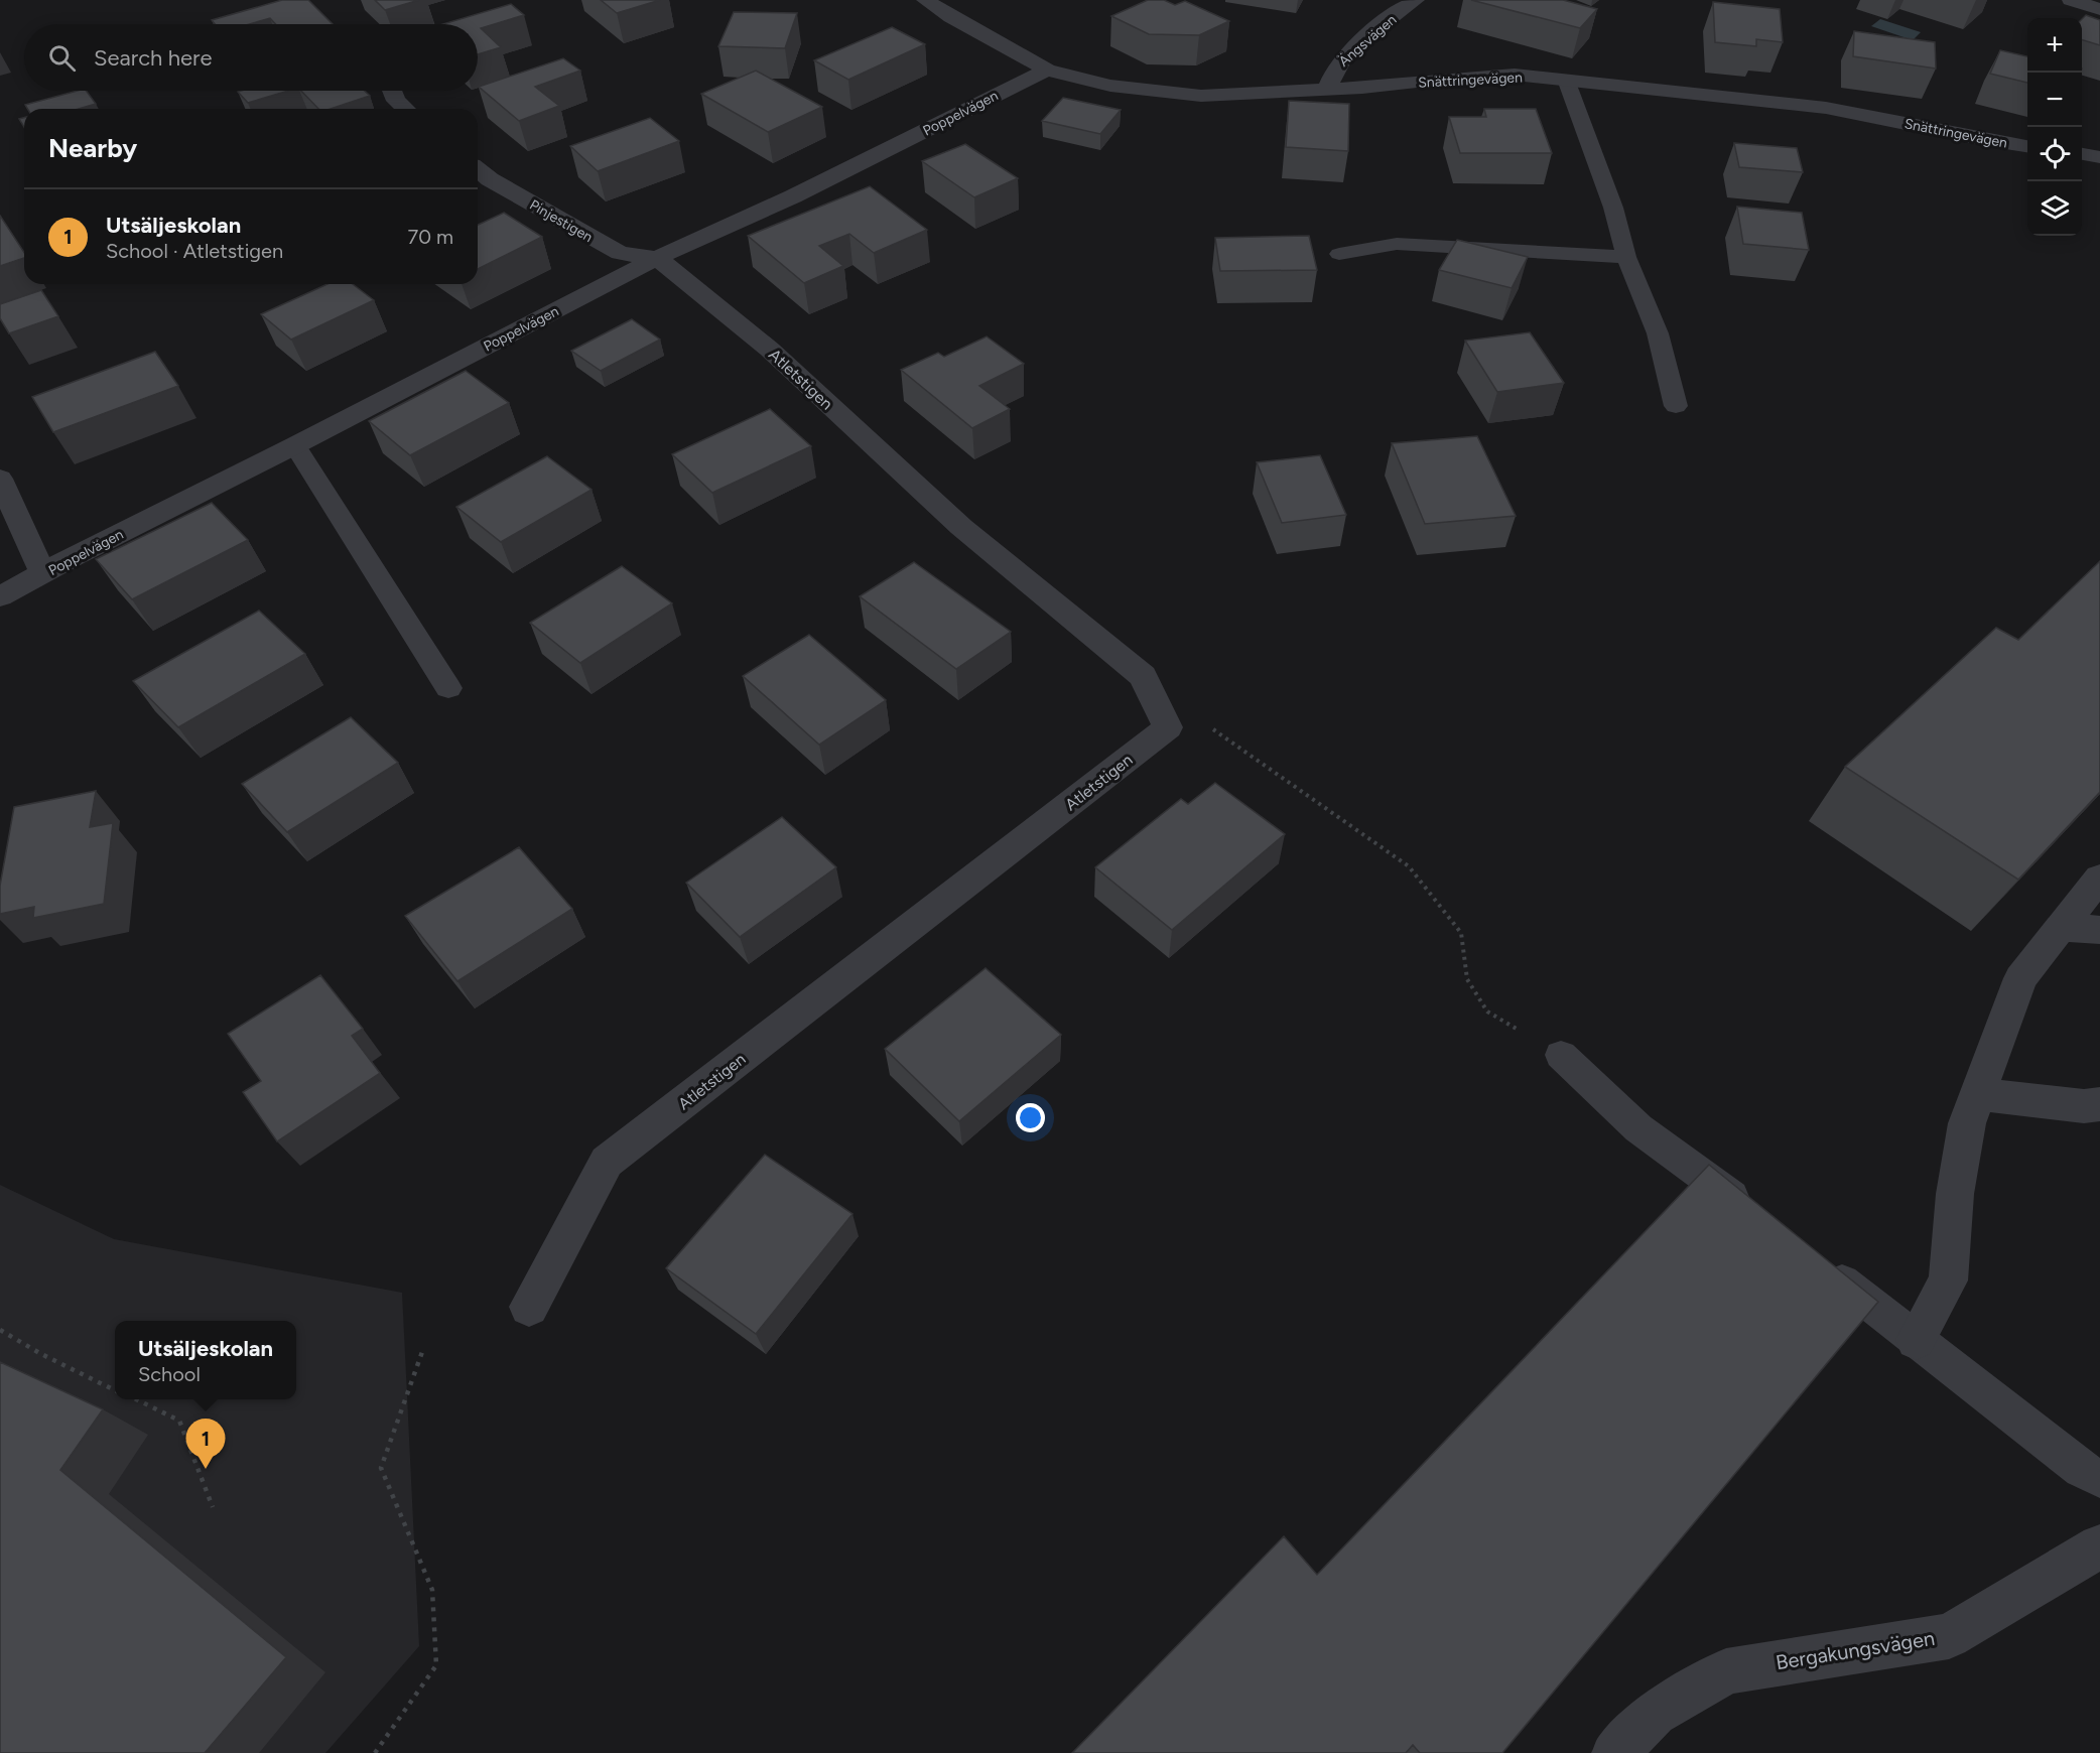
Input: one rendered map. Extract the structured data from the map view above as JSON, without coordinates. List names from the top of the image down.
{
  "streets": {
    "street": [
      "Ängsvägen",
      "Snättringevägen",
      "Poppelvägen",
      "Pinjestigen",
      "Atletstigen",
      "Bergakungsvägen"
    ]
  },
  "crossings": [
    ["Ängsvägen", "Snättringevägen"],
    ["Snättringevägen", "Poppelvägen"],
    ["Poppelvägen", "Pinjestigen"],
    ["Poppelvägen", "Atletstigen"],
    ["Pinjestigen", "Atletstigen"]
  ],
  "page": {
    "map_buttons": ["+", "−"],
    "search": "Search here",
    "heading": "Nearby",
    "list": [
      {
        "mark": "1",
        "name": "Utsäljeskolan",
        "note": "School · Atletstigen",
        "value": "70 m"
      }
    ],
    "popup": ["Utsäljeskolan", "School"],
    "pins": "1"
  }
}
